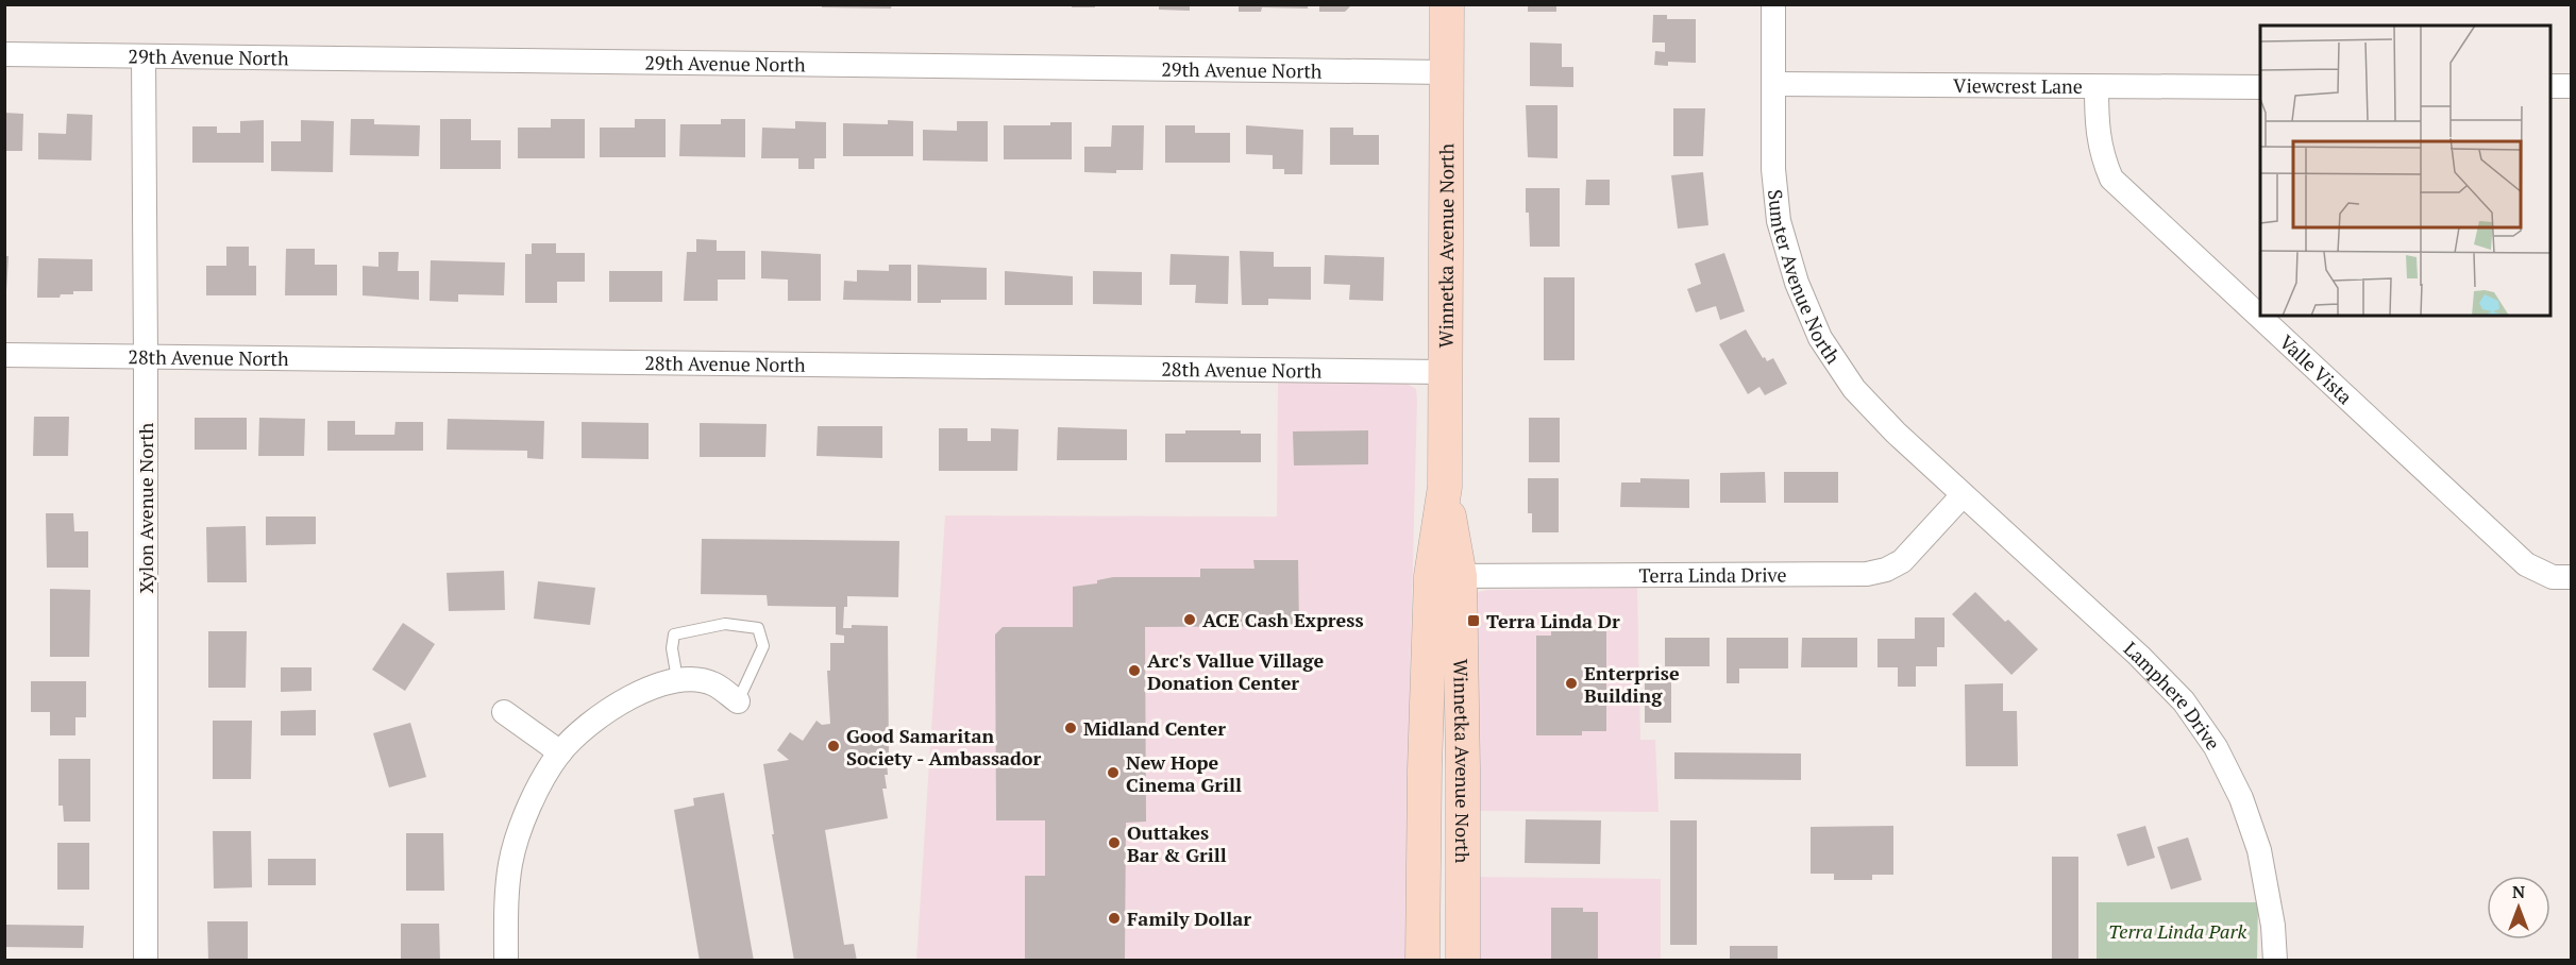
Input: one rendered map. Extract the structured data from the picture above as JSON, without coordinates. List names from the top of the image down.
{
  "streets": {
    "main road": ["Winnetka Avenue North"],
    "street": [
      "29th Avenue North",
      "Viewcrest Lane",
      "Sumter Avenue North",
      "28th Avenue North",
      "Valle Vista",
      "Xylon Avenue North",
      "Terra Linda Drive",
      "Lamphere Drive"
    ]
  },
  "crossings": [
    ["29th Avenue North", "Winnetka Avenue North"],
    ["29th Avenue North", "Xylon Avenue North"],
    ["Viewcrest Lane", "Sumter Avenue North"],
    ["Viewcrest Lane", "Valle Vista"],
    ["Winnetka Avenue North", "28th Avenue North"],
    ["Winnetka Avenue North", "Terra Linda Drive"],
    ["Sumter Avenue North", "Terra Linda Drive"],
    ["Sumter Avenue North", "Lamphere Drive"],
    ["28th Avenue North", "Xylon Avenue North"],
    ["Terra Linda Drive", "Lamphere Drive"]
  ],
  "parks": ["Terra Linda Park"],
  "places": {
    "other": [
      "ACE Cash Express",
      "Arc's Vallue Village Donation Center",
      "Enterprise Building",
      "Midland Center",
      "Good Samaritan Society - Ambassador",
      "New Hope Cinema Grill",
      "Outtakes Bar & Grill",
      "Family Dollar"
    ],
    "transit": ["Terra Linda Dr"]
  },
  "north": "top"
}
